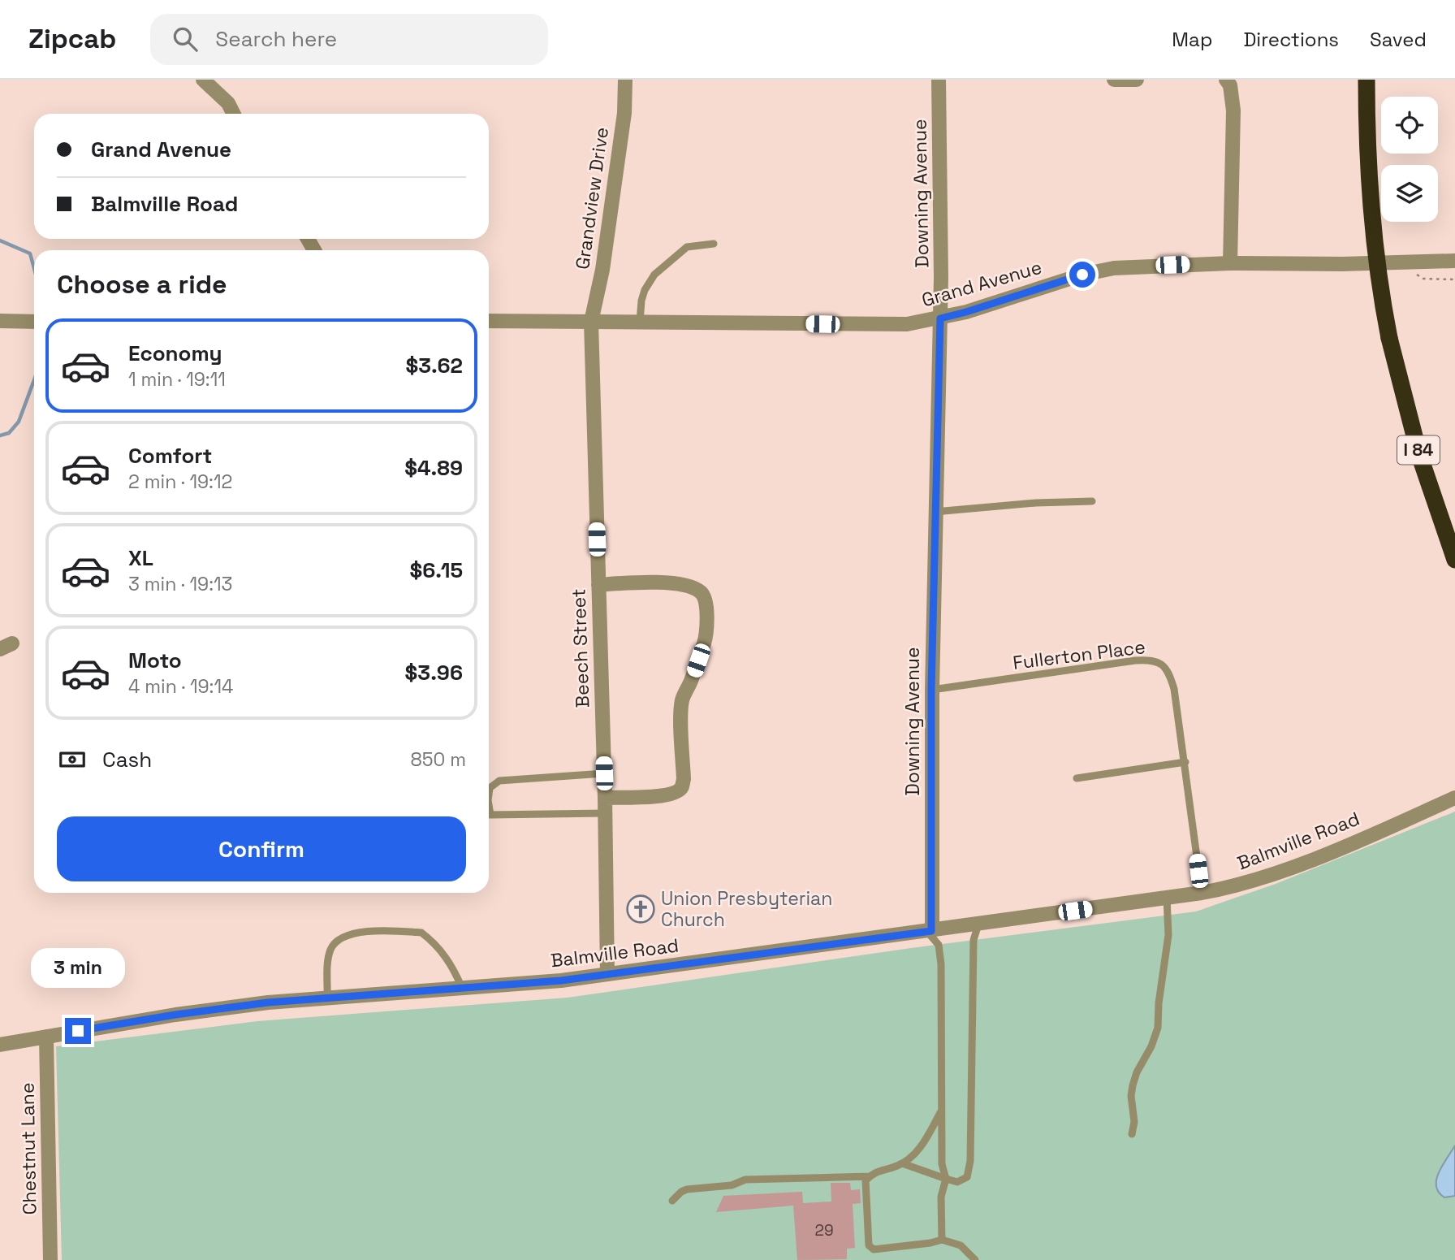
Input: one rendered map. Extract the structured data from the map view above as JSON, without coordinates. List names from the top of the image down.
{
  "streets": {
    "highway": ["I 84"],
    "street": [
      "Downing Avenue",
      "Grandview Drive",
      "Grand Avenue",
      "Beech Street",
      "Balmville Road",
      "Chestnut Lane"
    ],
    "lane": ["Fullerton Place"]
  },
  "crossings": [
    ["Downing Avenue", "Grand Avenue"],
    ["Downing Avenue", "Fullerton Place"],
    ["Downing Avenue", "Balmville Road"],
    ["Grandview Drive", "Grand Avenue"],
    ["Grandview Drive", "Beech Street"],
    ["Grand Avenue", "Beech Street"],
    ["Beech Street", "Balmville Road"],
    ["Fullerton Place", "Balmville Road"],
    ["Balmville Road", "Chestnut Lane"]
  ],
  "places": {
    "church": ["Union Presbyterian Church"]
  },
  "house_numbers": ["29"],
  "page": {
    "header": "Zipcab",
    "search": "Search here",
    "nav": ["Map", "Directions", "Saved"],
    "banner": ["Grand Avenue", "Balmville Road"],
    "heading": "Choose a ride",
    "list": [
      {
        "name": "Economy",
        "note": "1 min · 19:11",
        "value": "$3.62"
      },
      {
        "name": "Comfort",
        "note": "2 min · 19:12",
        "value": "$4.89"
      },
      {
        "name": "XL",
        "note": "3 min · 19:13",
        "value": "$6.15"
      },
      {
        "name": "Moto",
        "note": "4 min · 19:14",
        "value": "$3.96"
      }
    ],
    "pay": ["Cash", "850 m"],
    "buttons": "Confirm",
    "bubble": "3 min"
  }
}
